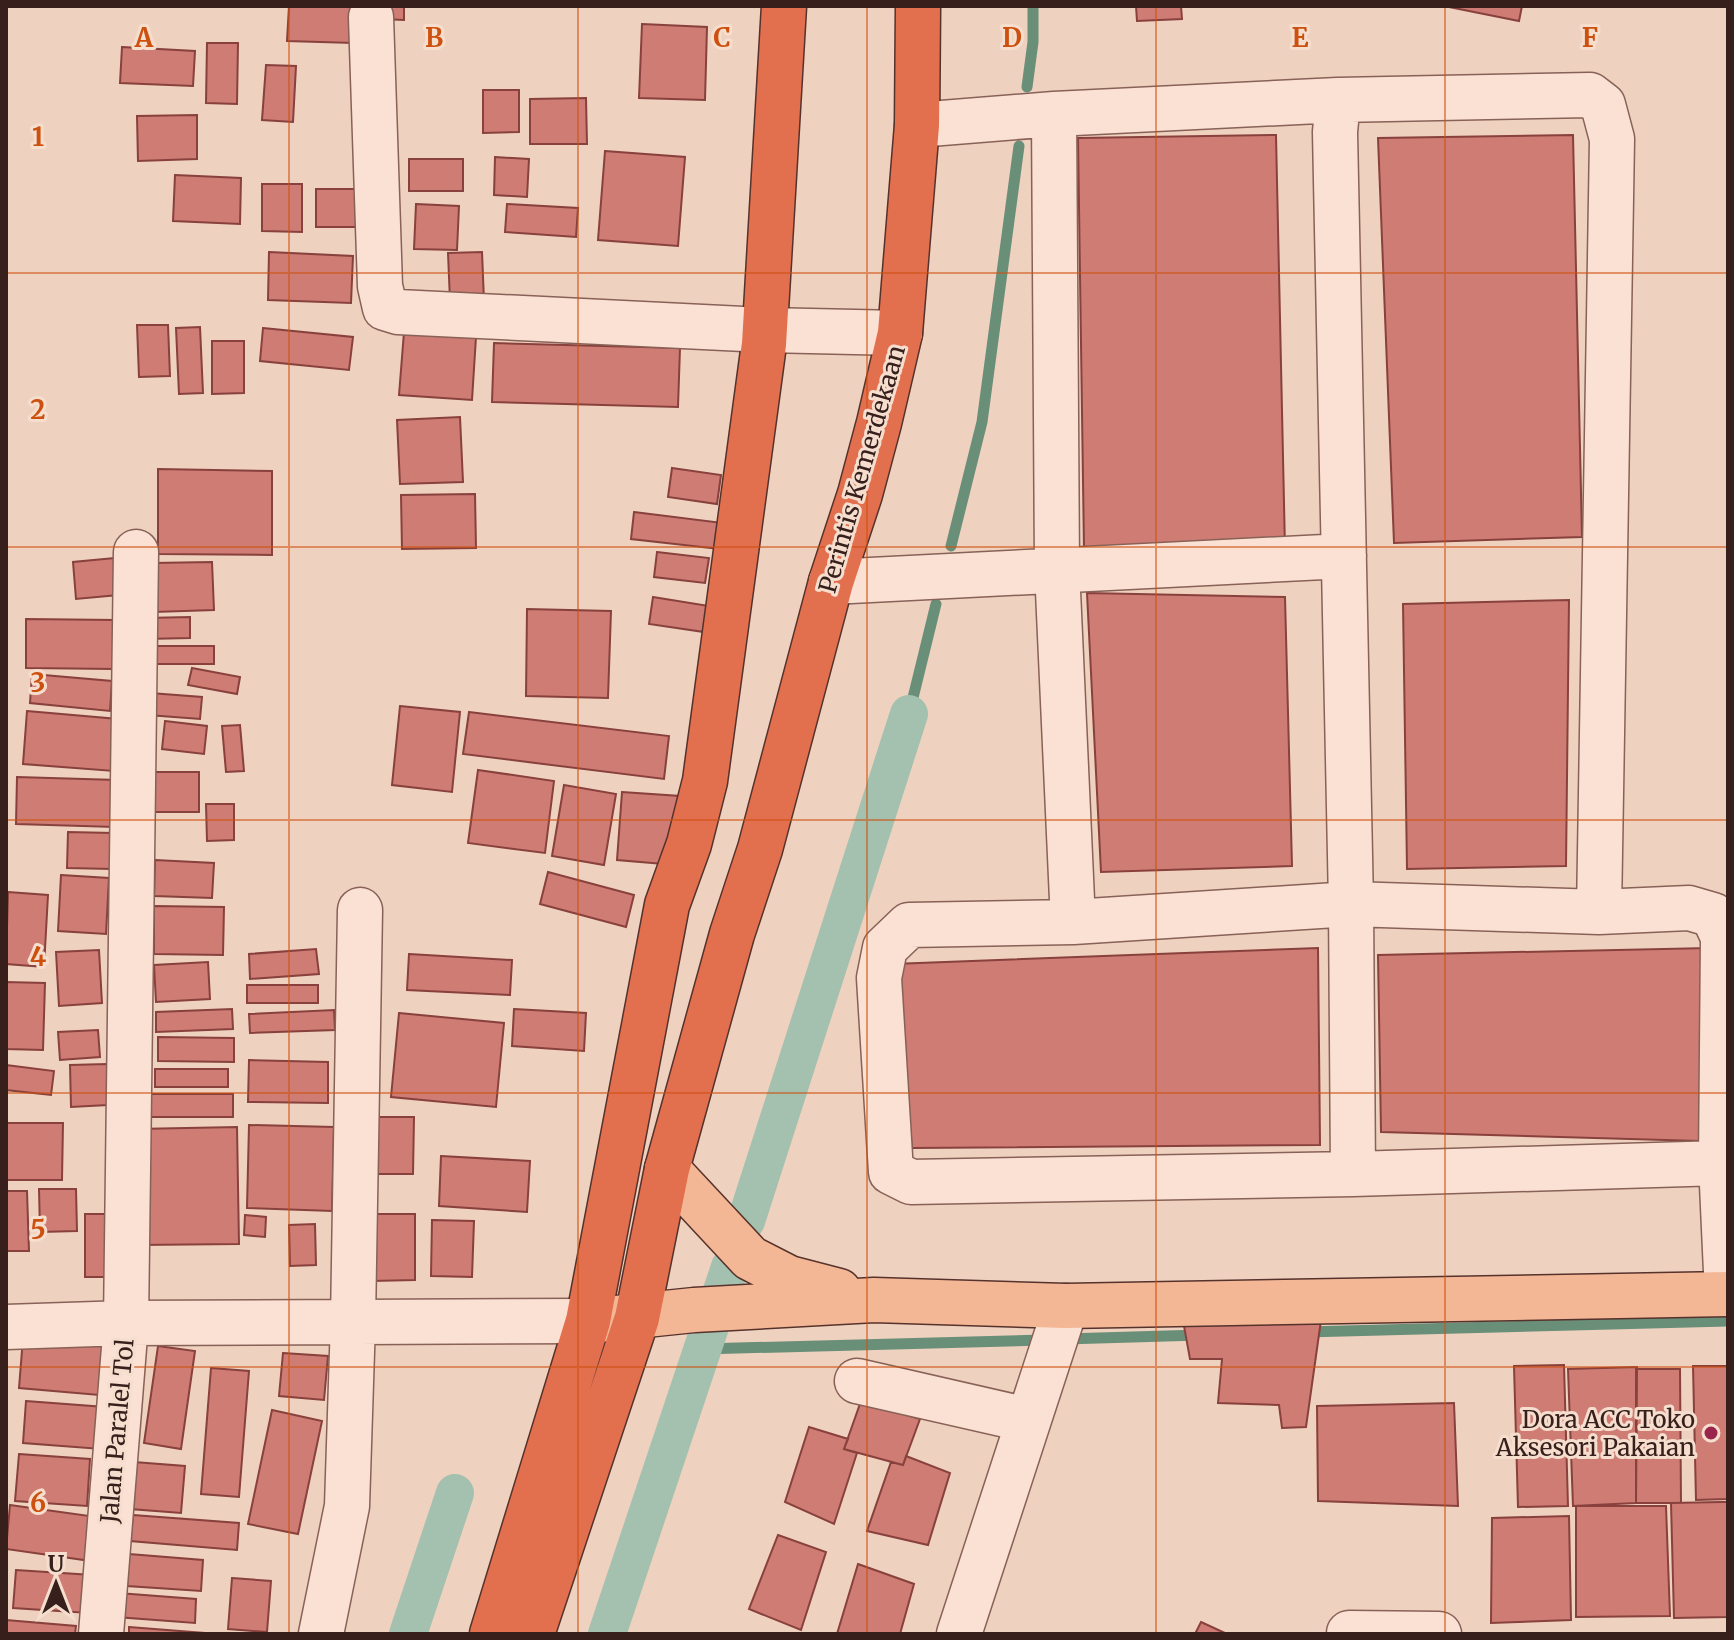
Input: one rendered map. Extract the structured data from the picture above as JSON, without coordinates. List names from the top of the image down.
{
  "streets": {
    "highway": ["Perintis Kemerdekaan"],
    "street": ["Jalan Paralel Tol"]
  },
  "places": ["Dora ACC Toko Aksesori Pakaian"],
  "north": "top",
  "grid": {
    "columns": [
      "A",
      "B",
      "C",
      "D",
      "E",
      "F"
    ],
    "rows": [
      "1",
      "2",
      "3",
      "4",
      "5",
      "6"
    ]
  }
}
